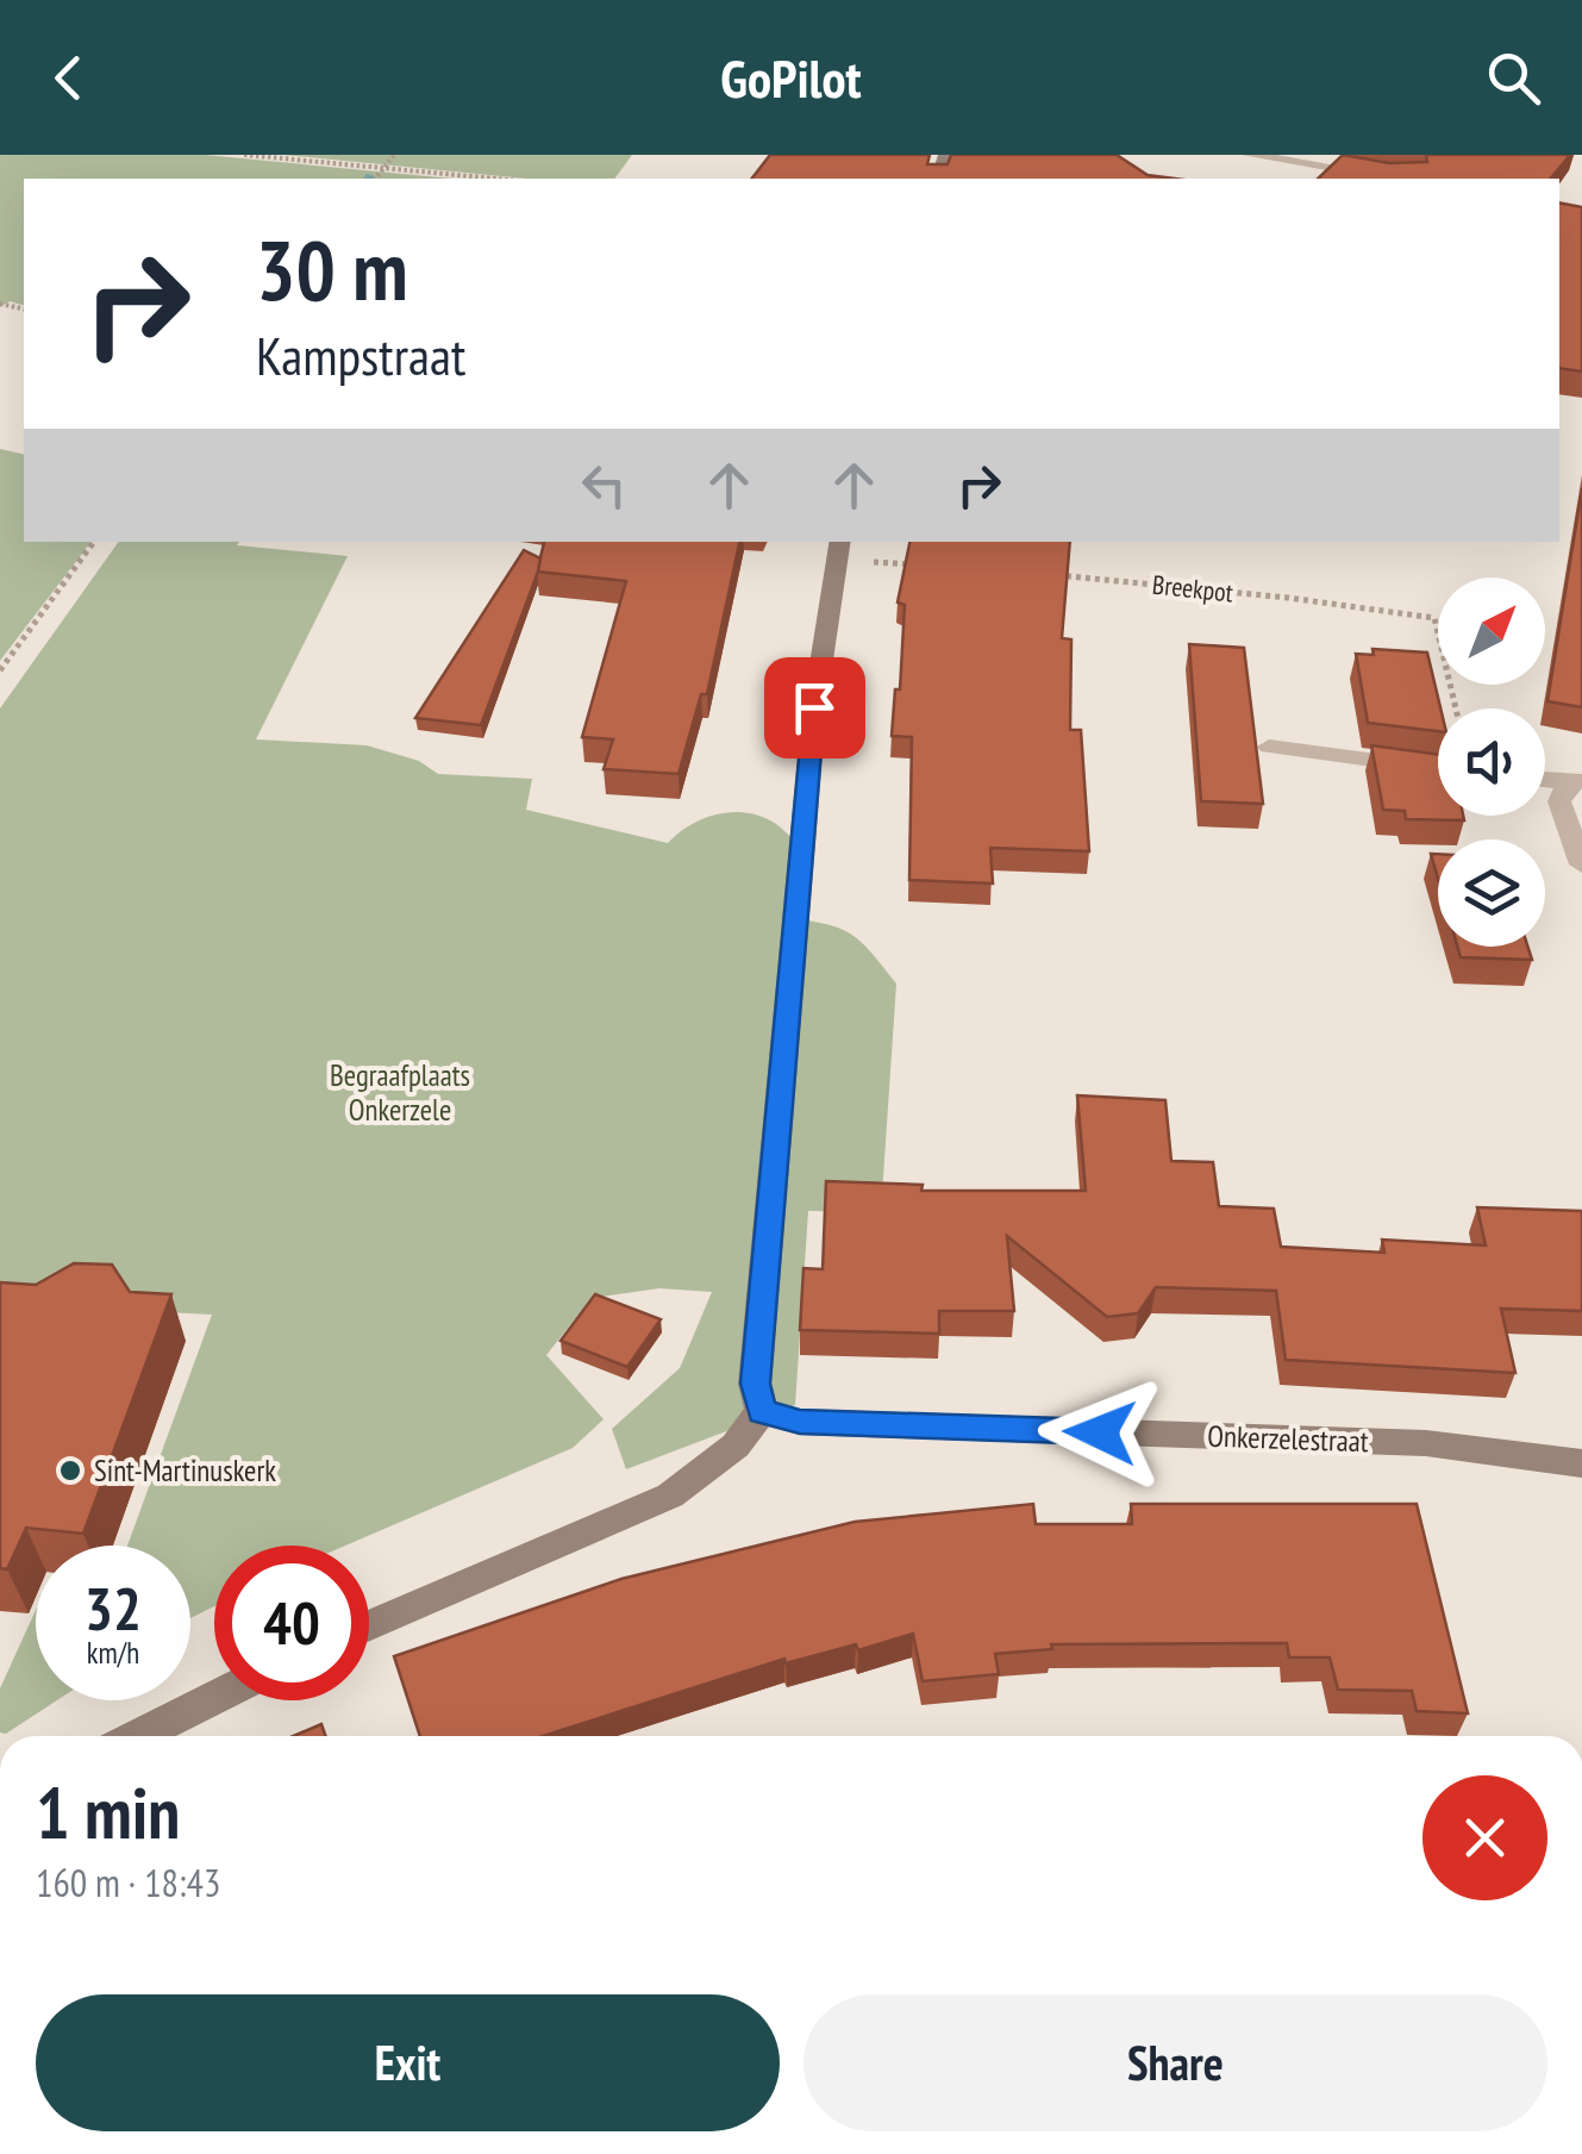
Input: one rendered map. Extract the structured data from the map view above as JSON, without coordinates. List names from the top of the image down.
{
  "streets": {
    "street": ["Onkerzelestraat"],
    "path": ["Breekpot"]
  },
  "parks": ["Begraafplaats Onkerzele"],
  "places": ["Sint-Martinuskerk"],
  "north": "top right",
  "page": {
    "header": "GoPilot",
    "turn": ["30 m", "Kampstraat"],
    "speed": "32 km/h",
    "limit": "40",
    "heading": ["1 min", "160 m · 18:43"],
    "buttons": ["Exit", "Share"]
  }
}
